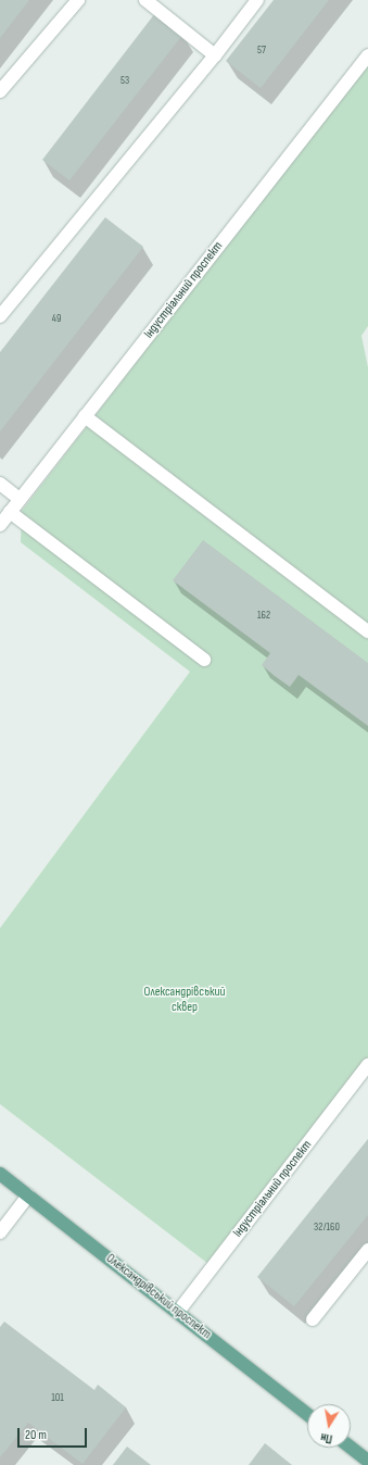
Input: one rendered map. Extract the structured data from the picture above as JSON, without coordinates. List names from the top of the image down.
{
  "streets": {
    "main road": ["Олександрівський проспект"],
    "street": ["Індустріальний проспект"]
  },
  "crossings": [
    ["Індустріальний проспект", "Олександрівський проспект"]
  ],
  "parks": ["Олександрівський сквер"],
  "house_numbers": [
    "57",
    "53",
    "49",
    "162",
    "32/160",
    "101"
  ],
  "scale_bar": "20 m",
  "north": "bottom"
}
